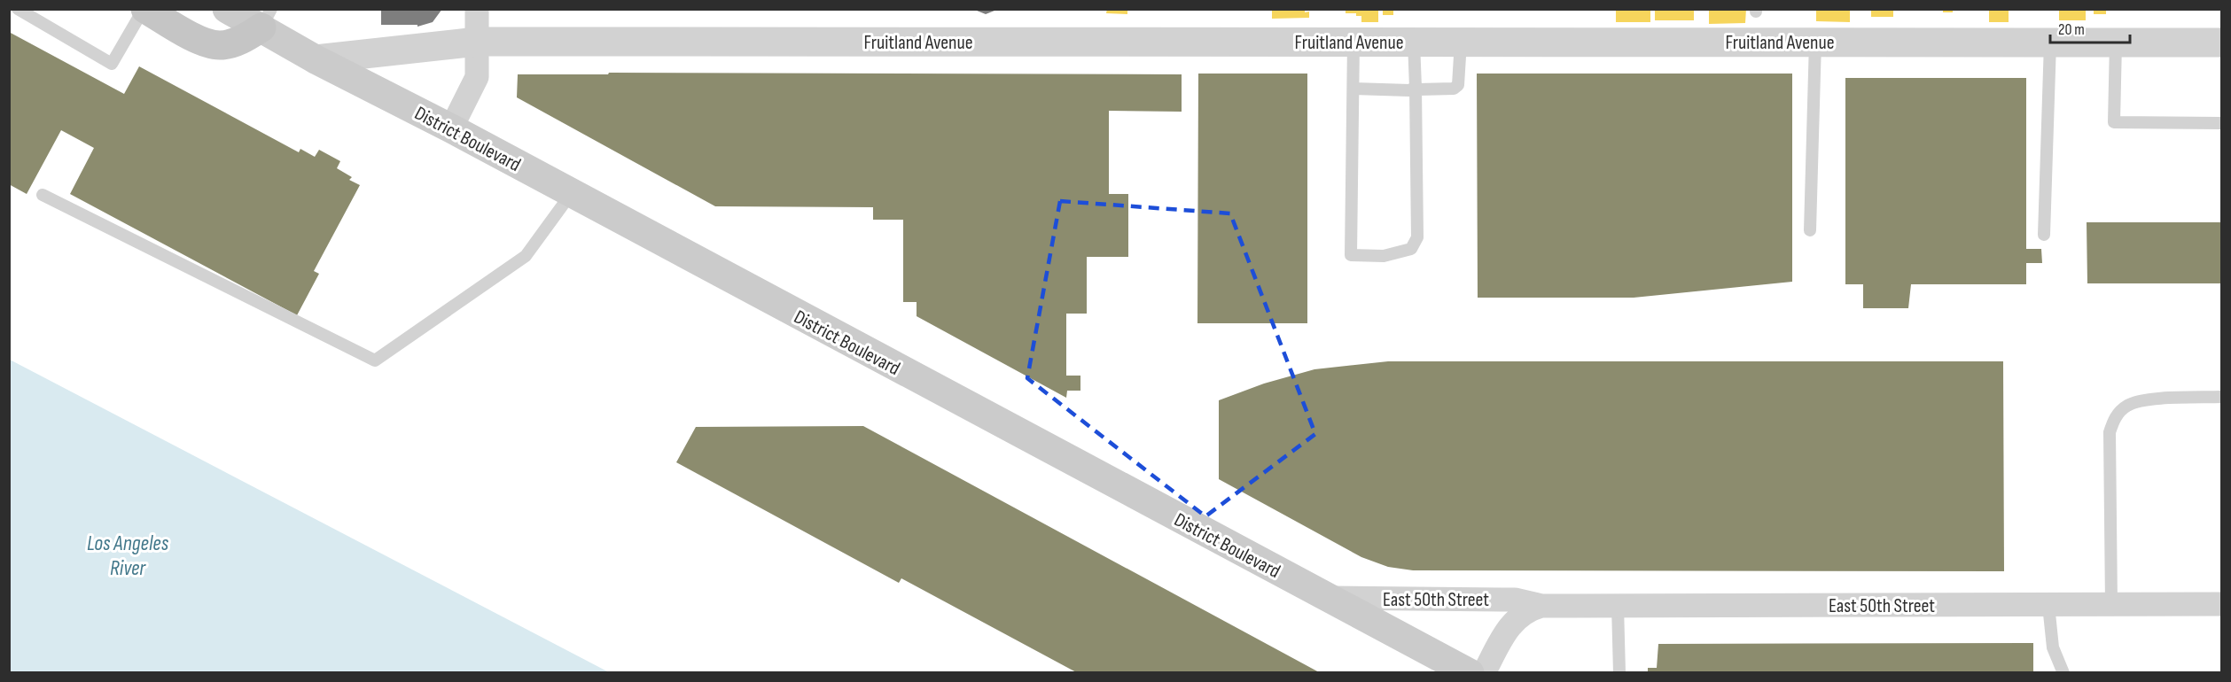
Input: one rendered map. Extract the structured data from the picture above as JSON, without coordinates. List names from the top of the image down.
{
  "streets": {
    "main road": ["District Boulevard"],
    "street": ["Fruitland Avenue", "East 50th Street"]
  },
  "crossings": [
    ["Fruitland Avenue", "District Boulevard"],
    ["District Boulevard", "East 50th Street"]
  ],
  "water": ["Los Angeles River"],
  "scale_bar": "20 m"
}
